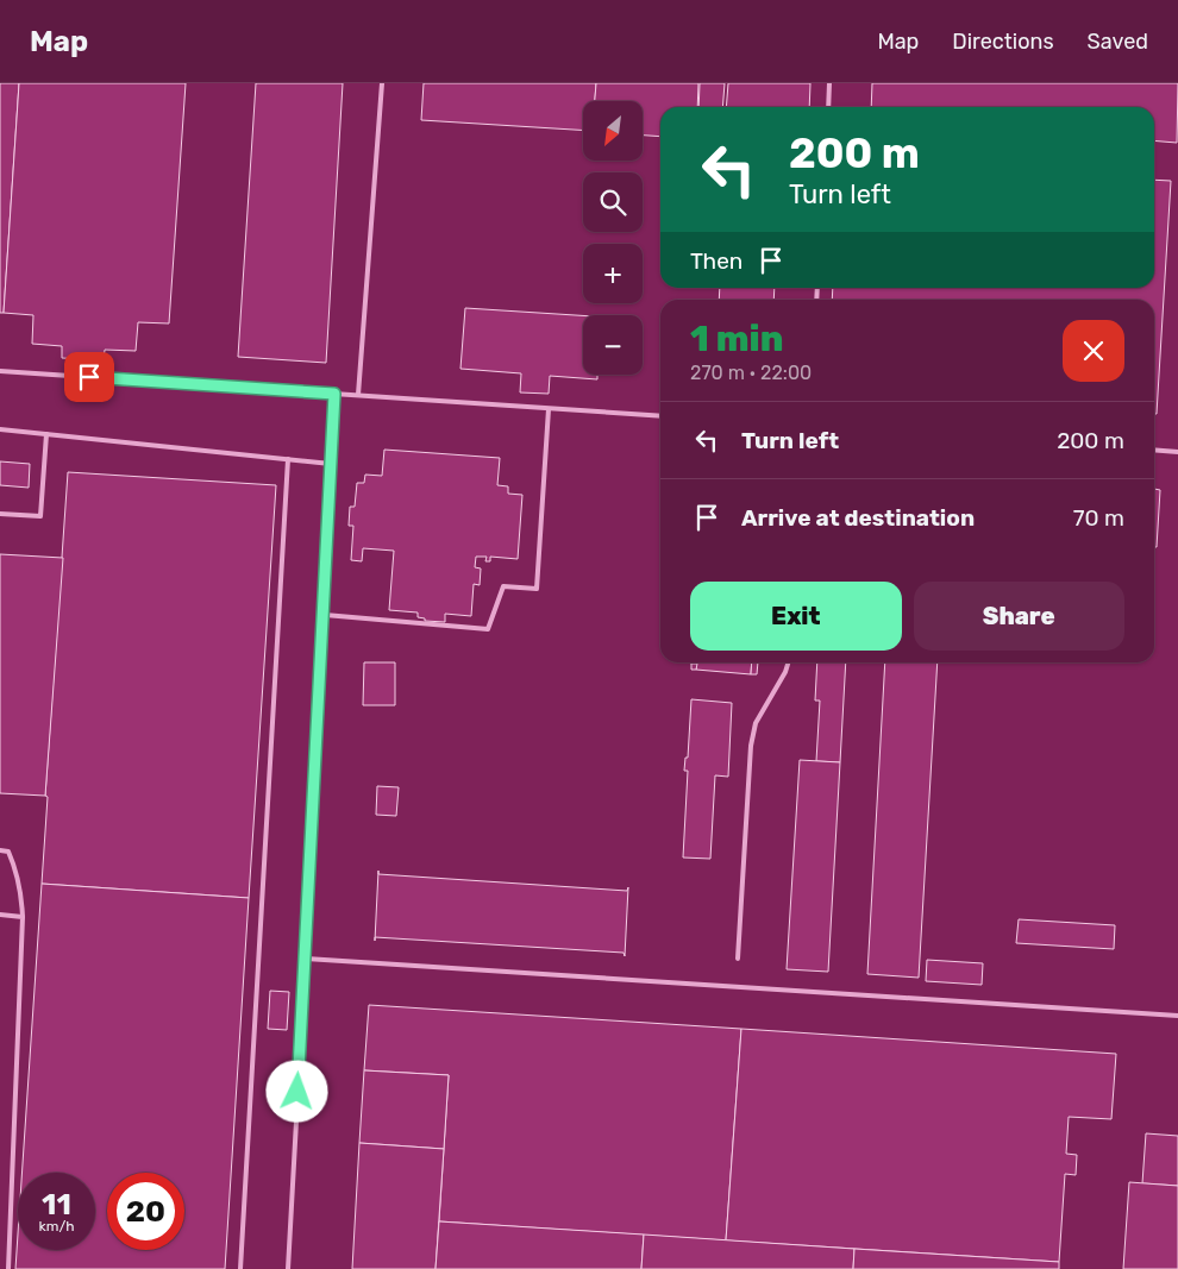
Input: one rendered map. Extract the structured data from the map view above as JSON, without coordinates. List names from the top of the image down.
{
  "north": "bottom left",
  "page": {
    "header": "Map",
    "nav": ["Map", "Directions", "Saved"],
    "map_buttons": ["+", "−"],
    "turn": ["200 m", "Turn left"],
    "then": "Then",
    "heading": ["1 min", "270 m · 22:00"],
    "list": [
      {
        "name": "Turn left",
        "value": "200 m"
      },
      {
        "name": "Arrive at destination",
        "value": "70 m"
      }
    ],
    "buttons": ["Exit", "Share"],
    "speed": "11 km/h",
    "limit": "20"
  }
}
